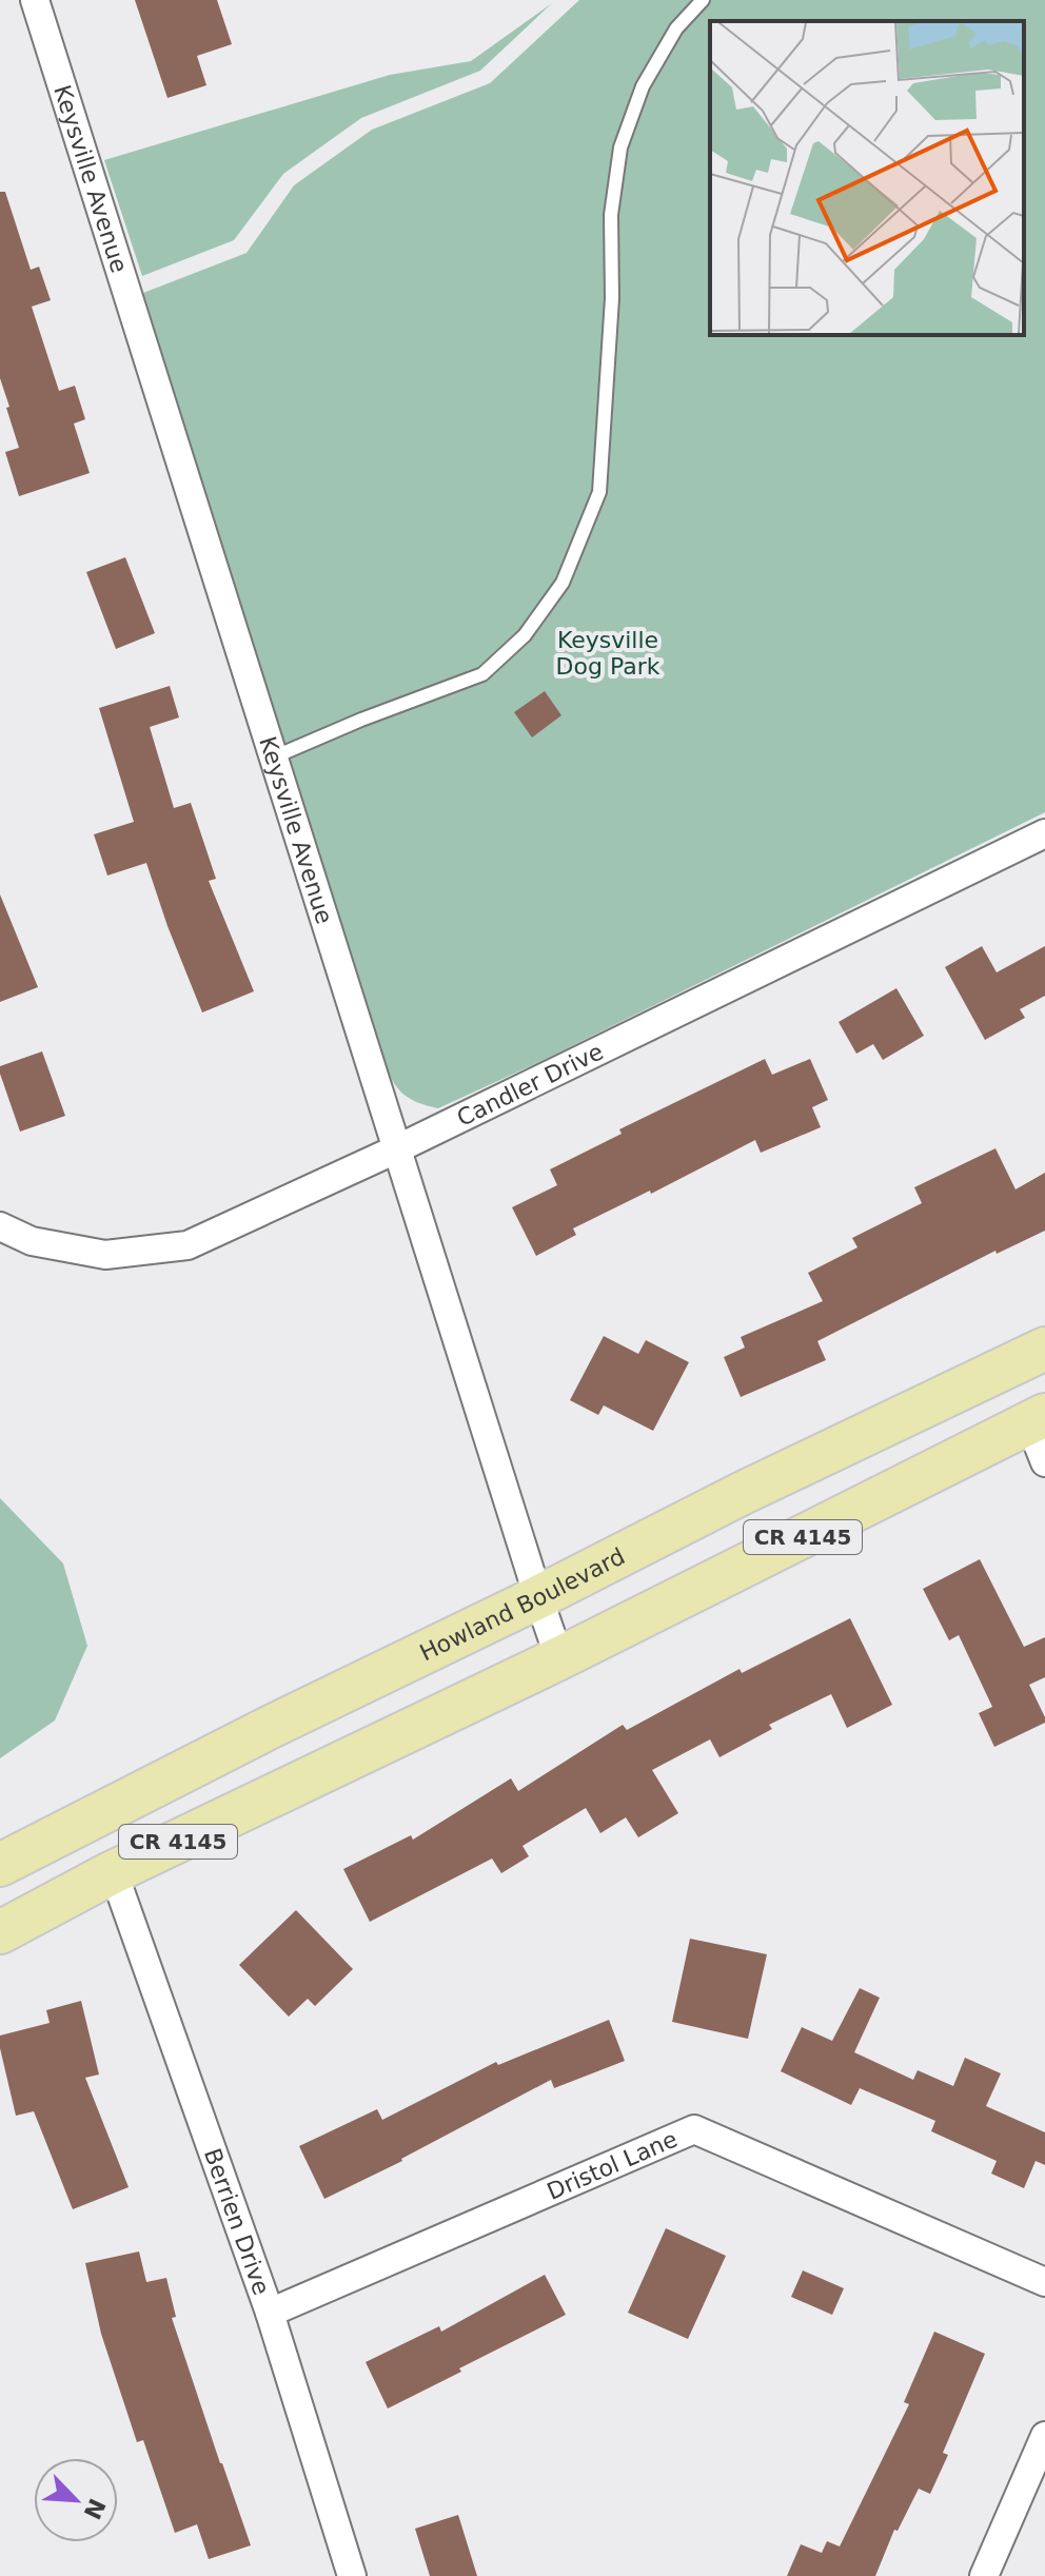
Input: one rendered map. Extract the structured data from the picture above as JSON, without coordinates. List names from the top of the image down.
{
  "streets": {
    "main road": ["CR 4145", "Howland Boulevard"],
    "street": [
      "Keysville Avenue",
      "Candler Drive",
      "Dristol Lane",
      "Berrien Drive"
    ]
  },
  "crossings": [
    ["Keysville Avenue", "Candler Drive"],
    ["Keysville Avenue", "CR 4145"],
    ["Keysville Avenue", "Howland Boulevard"],
    ["CR 4145", "Berrien Drive"],
    ["Dristol Lane", "Berrien Drive"]
  ],
  "parks": ["Keysville Dog Park"],
  "north": "bottom right"
}
